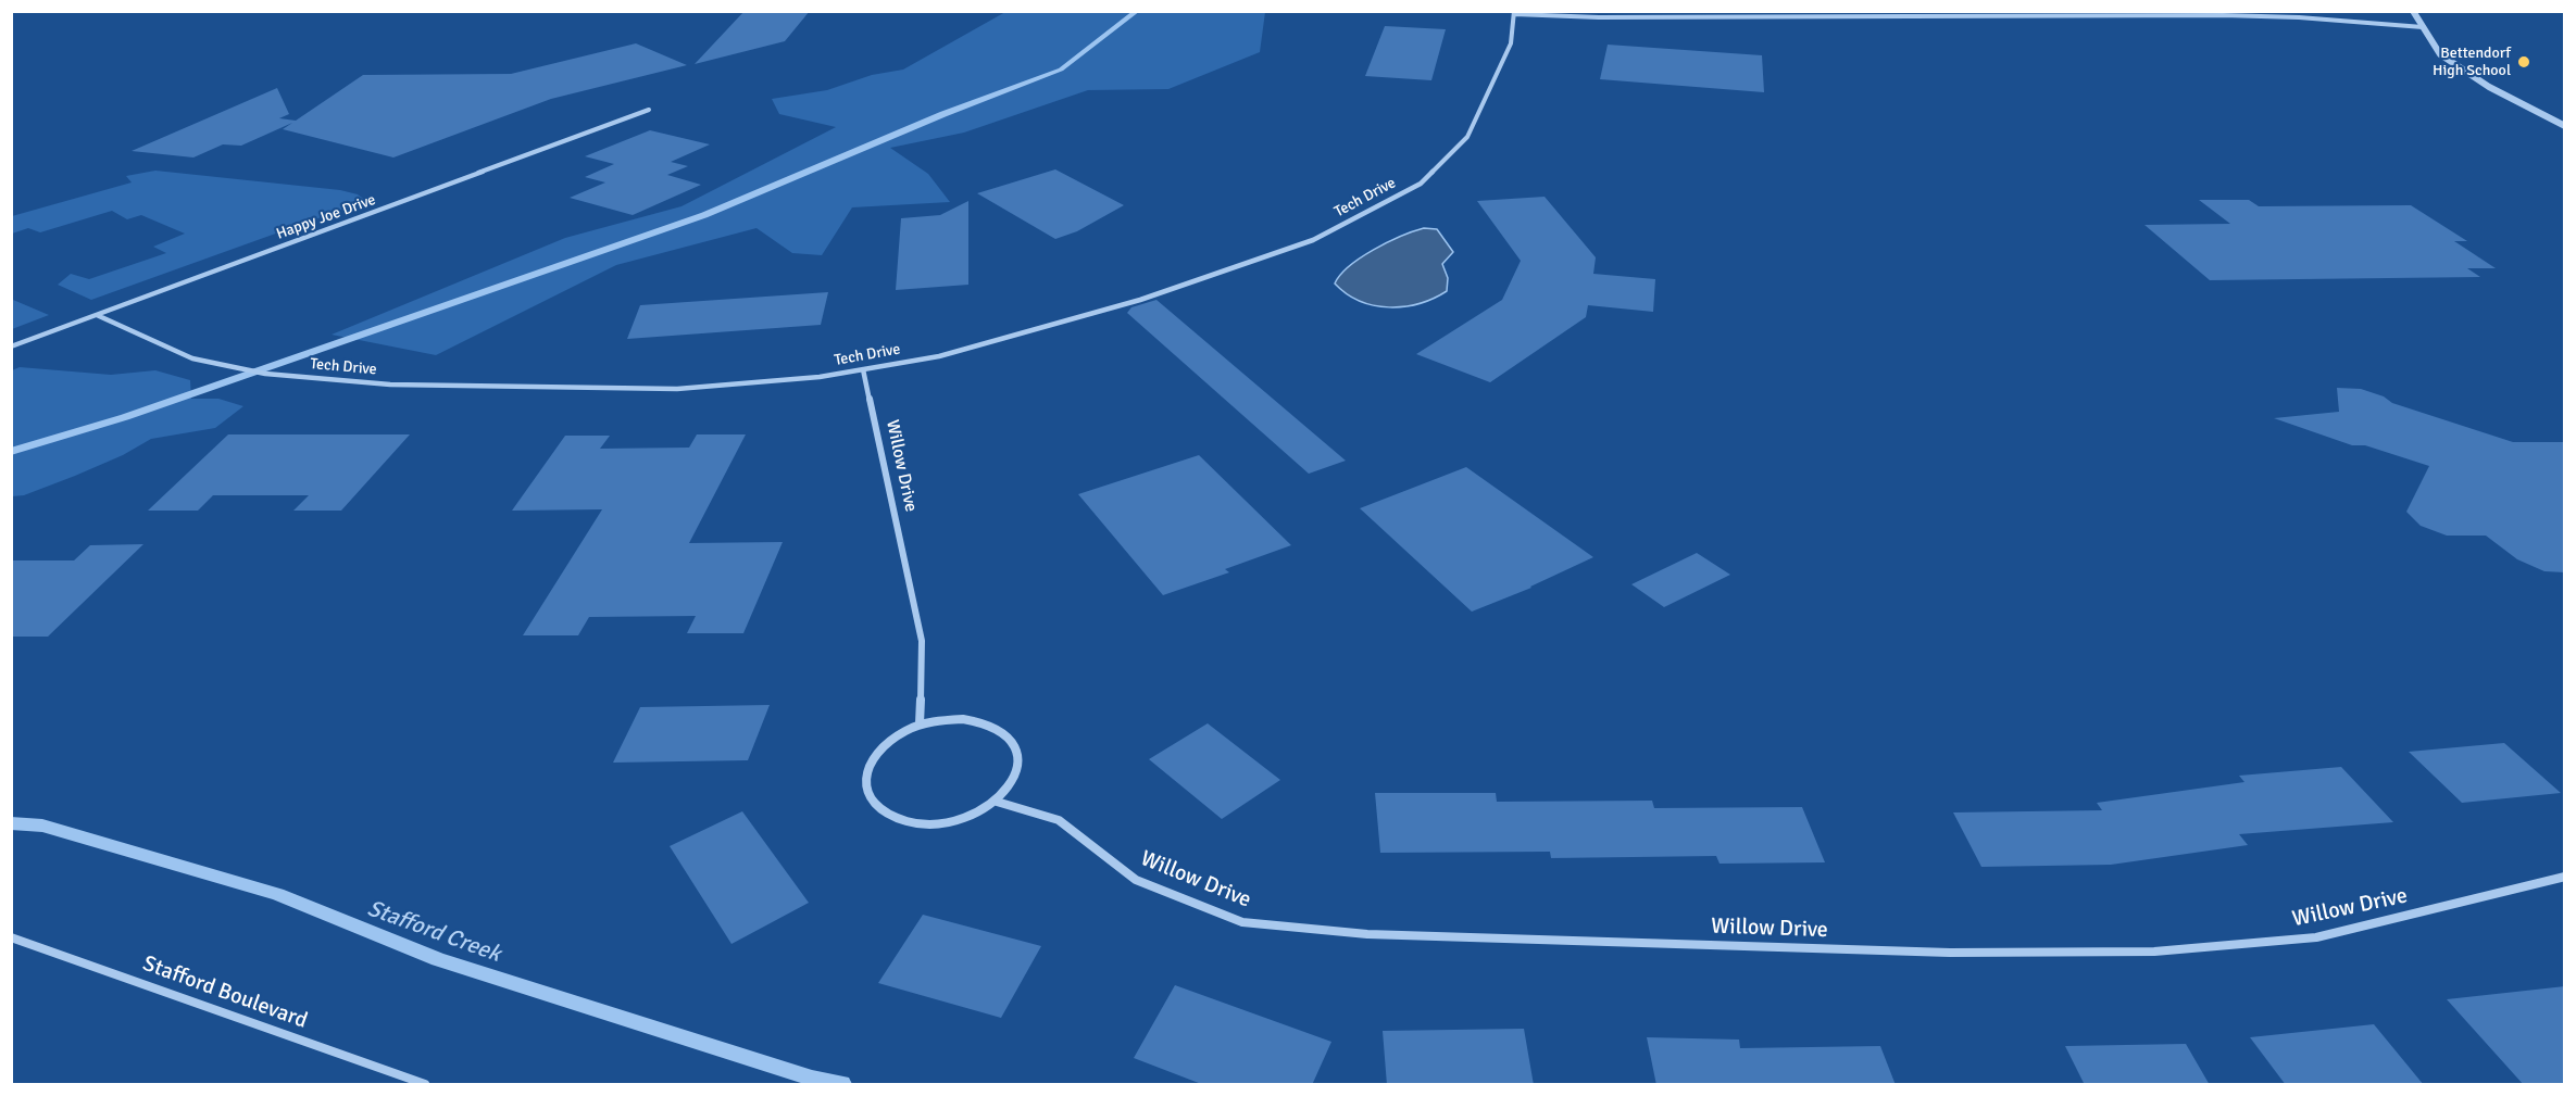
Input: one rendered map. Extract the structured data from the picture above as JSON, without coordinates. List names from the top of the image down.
{
  "streets": {
    "street": [
      "Tech Drive",
      "Happy Joe Drive",
      "Willow Drive",
      "Stafford Boulevard"
    ]
  },
  "crossings": [
    ["Tech Drive", "Happy Joe Drive"],
    ["Tech Drive", "Willow Drive"]
  ],
  "water": ["Stafford Creek"],
  "places": ["Bettendorf High School"]
}
